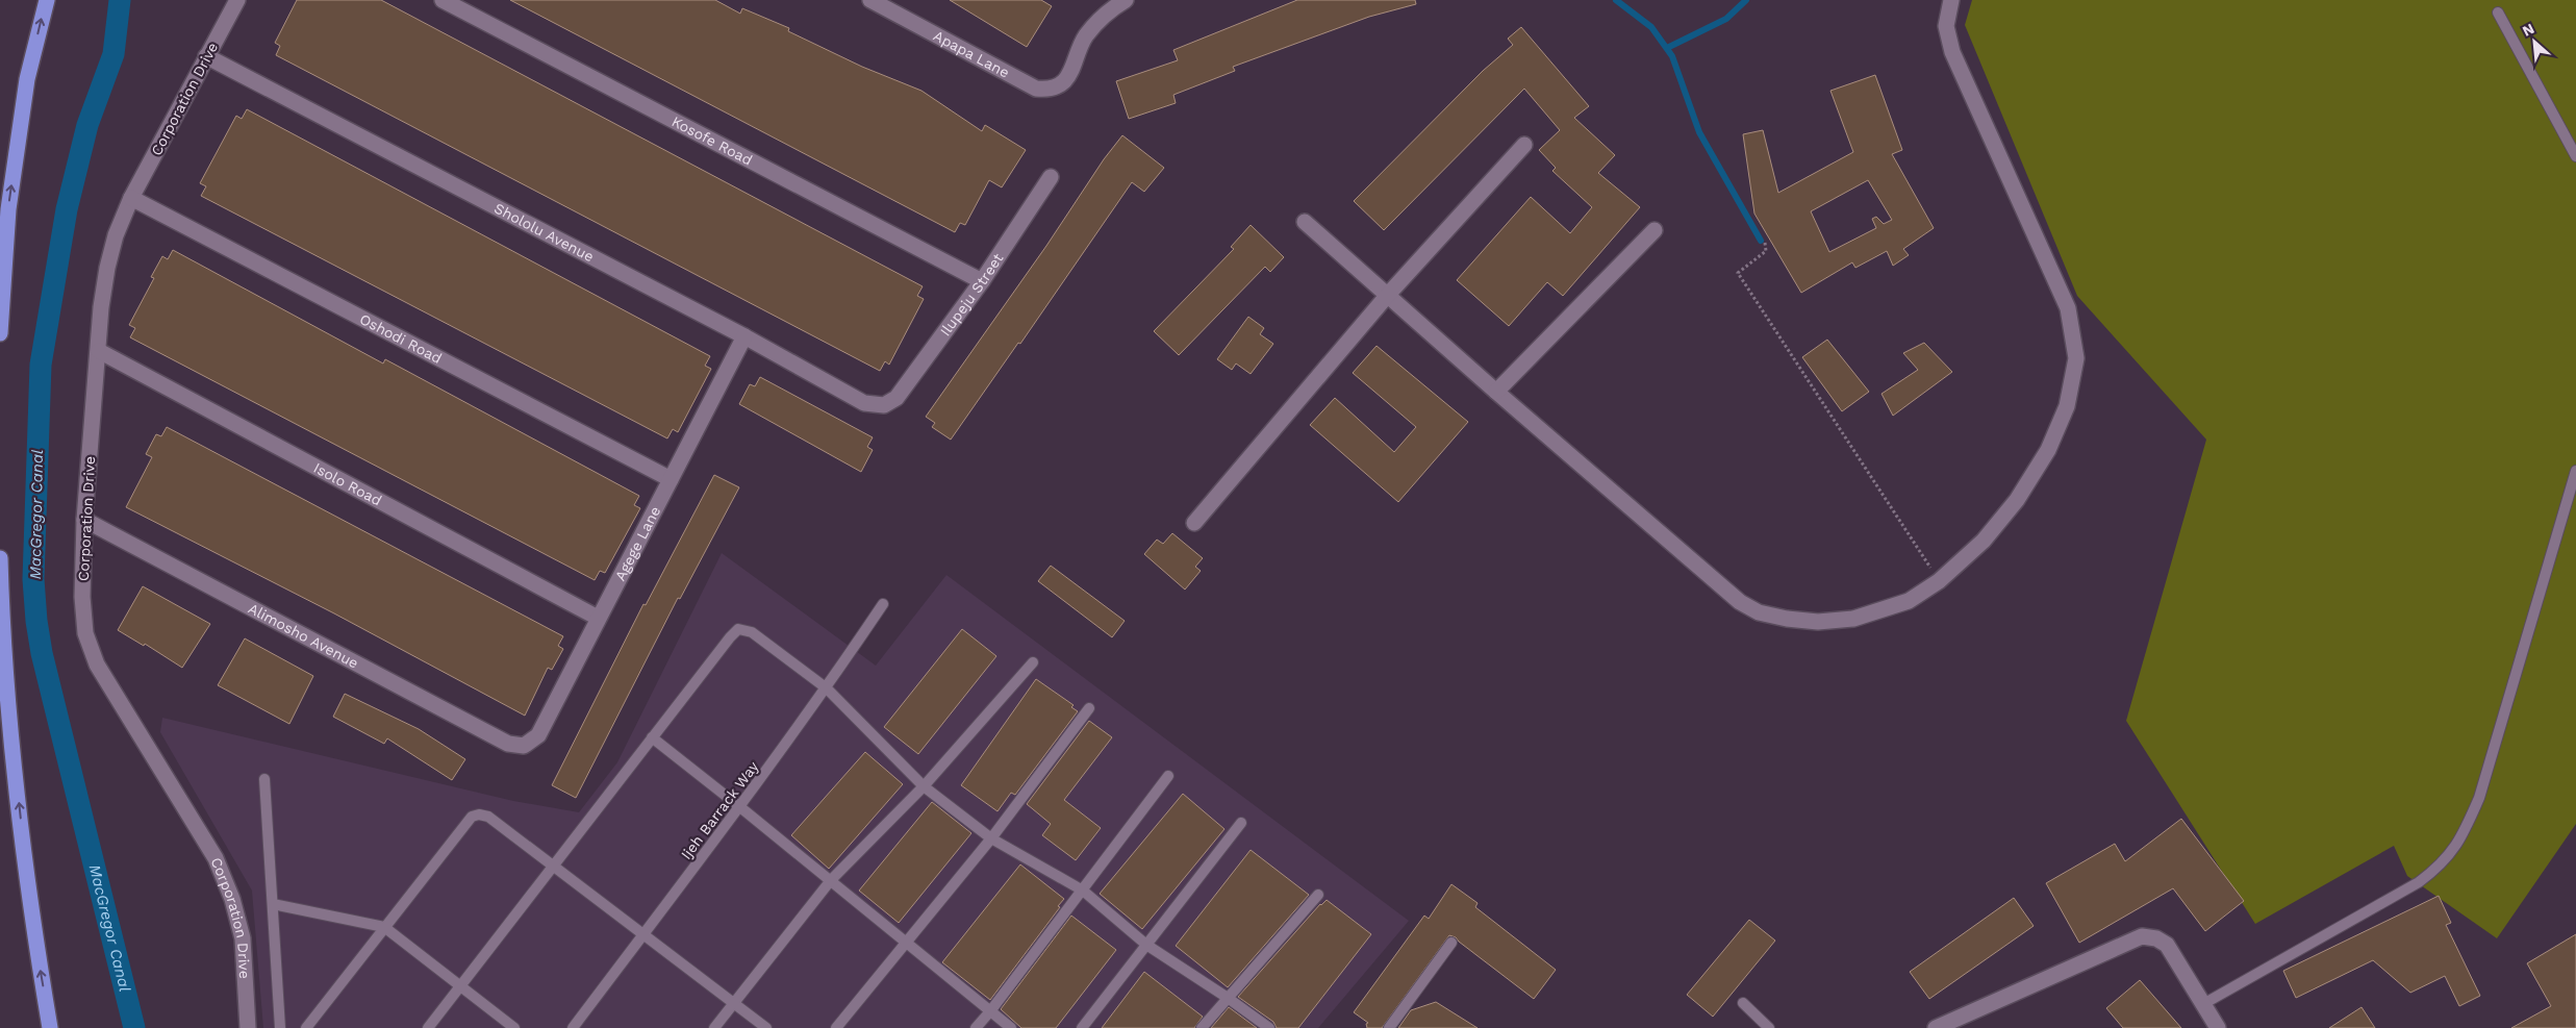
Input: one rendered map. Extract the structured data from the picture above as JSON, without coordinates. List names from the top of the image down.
{
  "streets": {
    "street": [
      "Apapa Lane",
      "Corporation Drive",
      "Kosofe Road",
      "Shololu Avenue",
      "Ilupeju Street",
      "Oshodi Road",
      "Isolo Road",
      "Agege Lane",
      "Alimosho Avenue"
    ],
    "lane": ["Ijeh Barrack Way"]
  },
  "crossings": [
    ["Corporation Drive", "Shololu Avenue"],
    ["Corporation Drive", "Oshodi Road"],
    ["Corporation Drive", "Isolo Road"],
    ["Corporation Drive", "Alimosho Avenue"],
    ["Kosofe Road", "Ilupeju Street"],
    ["Shololu Avenue", "Ilupeju Street"],
    ["Shololu Avenue", "Agege Lane"],
    ["Oshodi Road", "Agege Lane"],
    ["Isolo Road", "Agege Lane"],
    ["Agege Lane", "Alimosho Avenue"]
  ],
  "water": ["MacGregor Canal"],
  "north": "top left"
}
